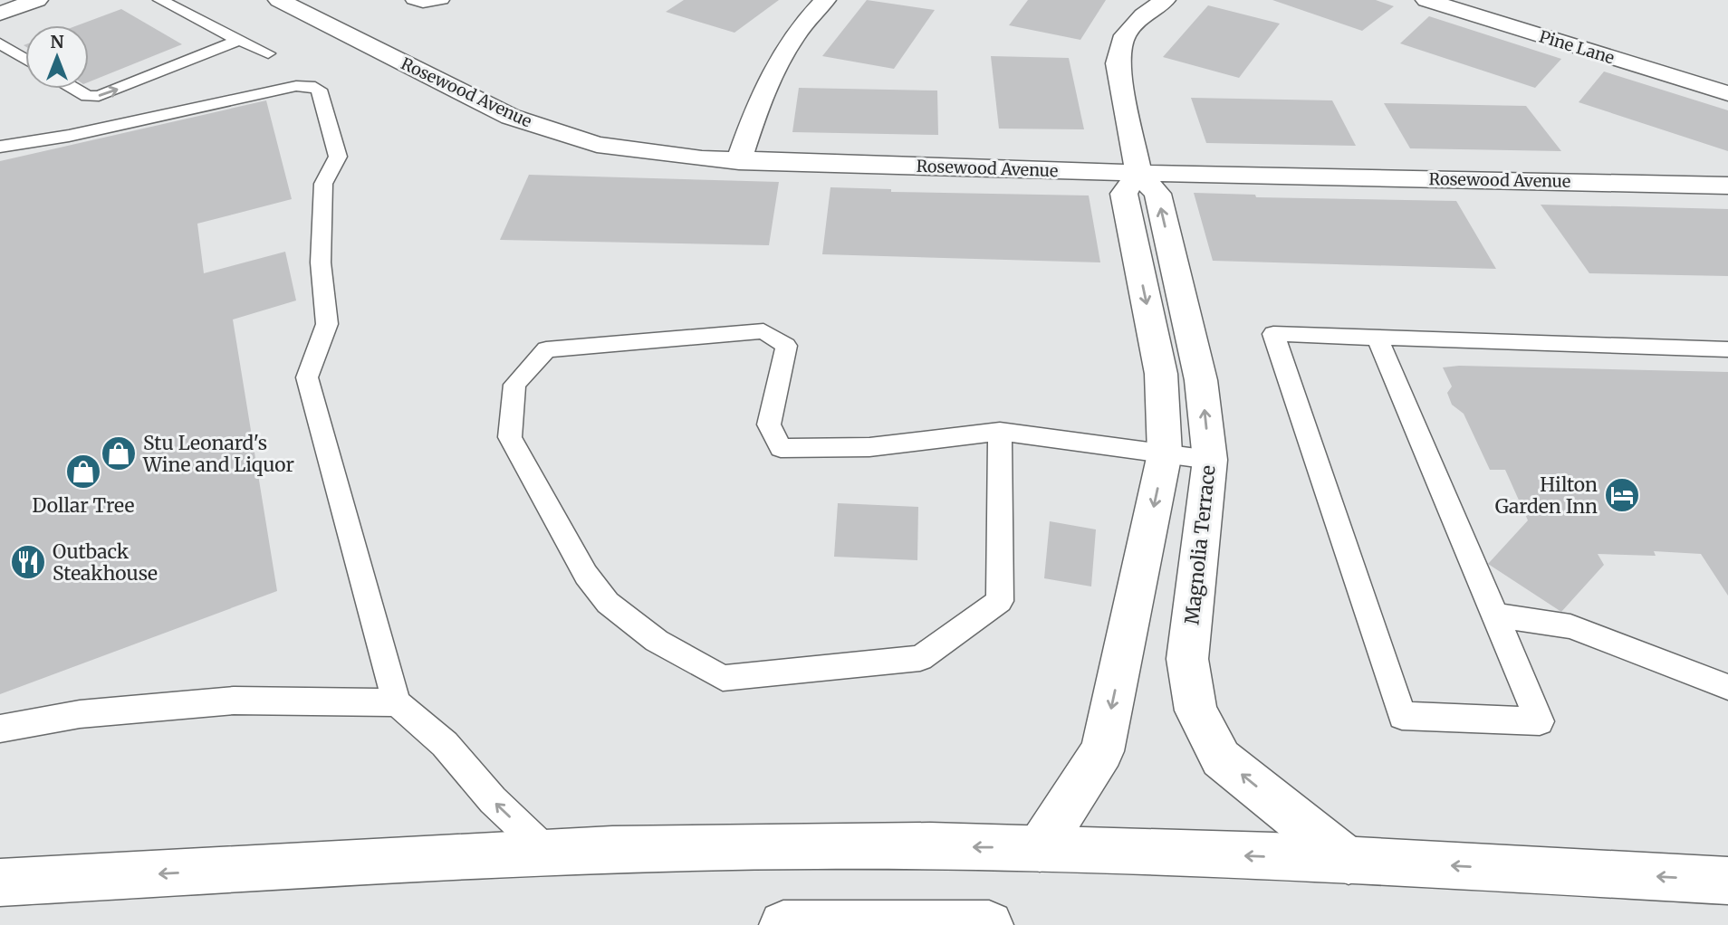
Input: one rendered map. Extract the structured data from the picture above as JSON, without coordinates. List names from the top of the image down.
{
  "streets": {
    "main road": ["Pine Lane", "Rosewood Avenue", "Magnolia Terrace"]
  },
  "crossings": [
    ["Rosewood Avenue", "Magnolia Terrace"]
  ],
  "places": {
    "shop": ["Stu Leonard's Wine and Liquor", "Dollar Tree"],
    "hotel": ["Hilton Garden Inn"],
    "restaurant": ["Outback Steakhouse"]
  },
  "north": "top"
}
